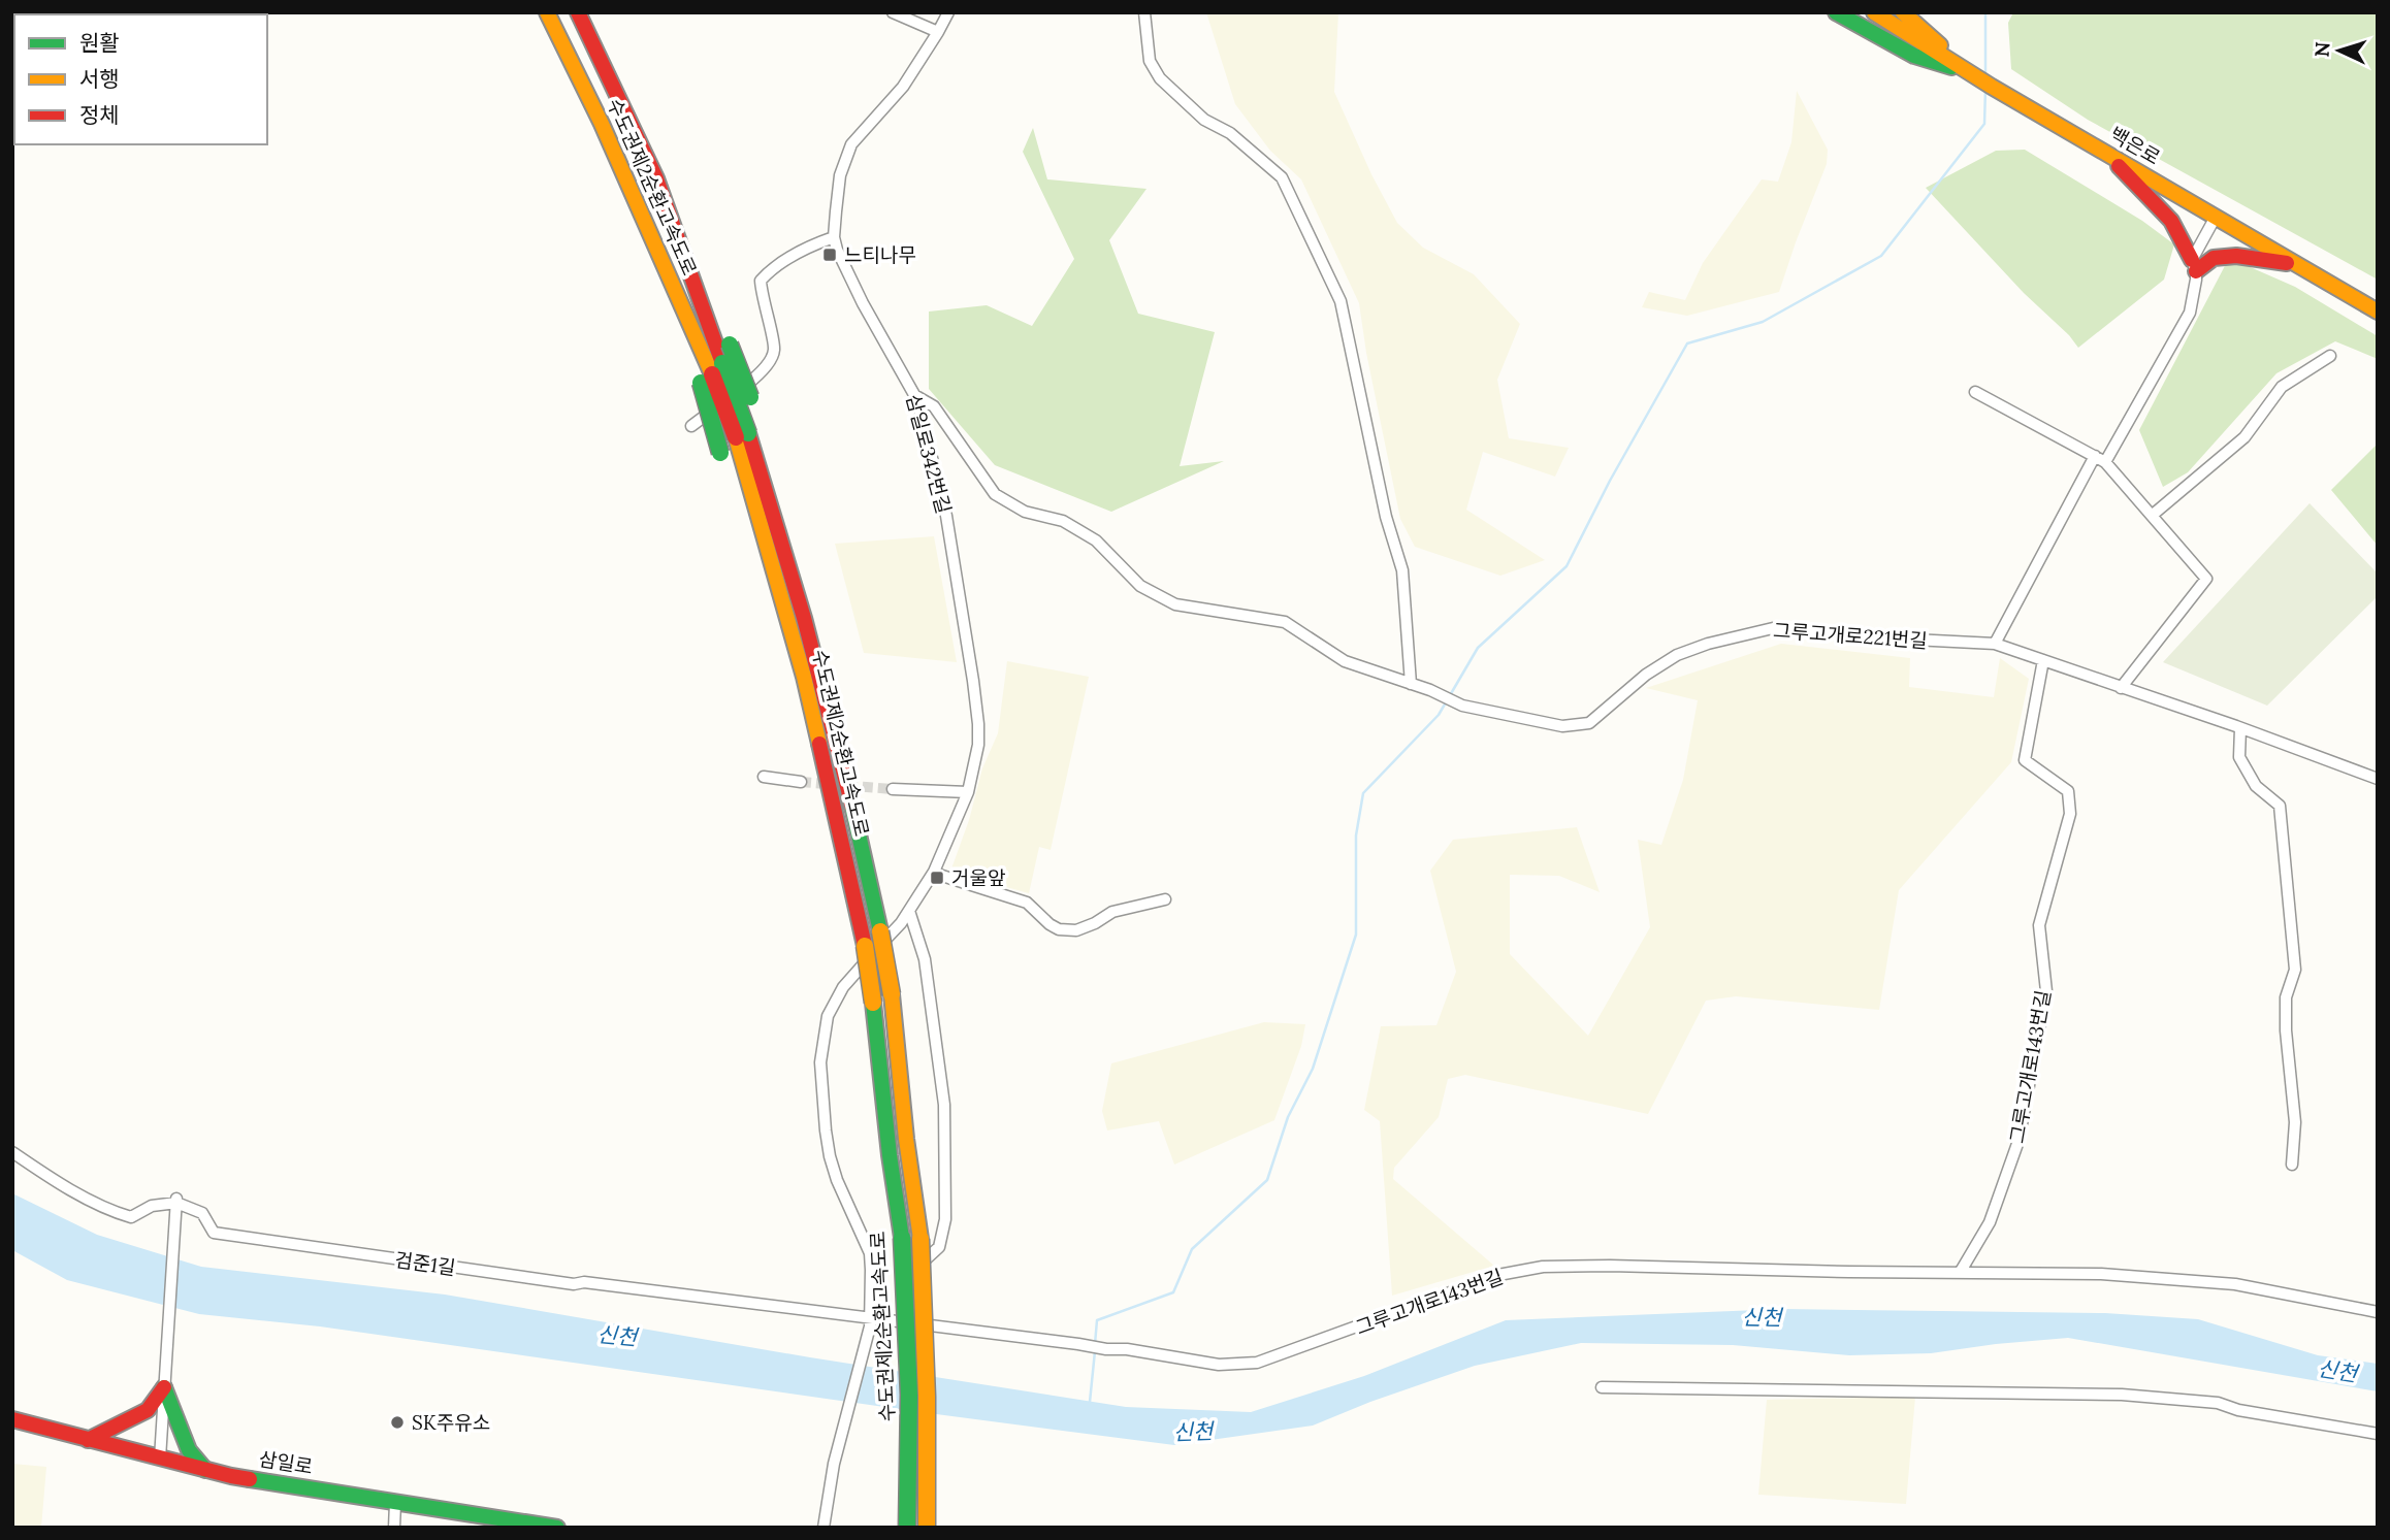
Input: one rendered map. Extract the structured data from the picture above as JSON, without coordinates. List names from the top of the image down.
{
  "streets": {
    "main road": ["백은로", "수도권제2순환고속도로", "삼일로"],
    "street": [
      "삼일로342번길",
      "그루고개로221번길",
      "그루고개로143번길",
      "검준1길"
    ]
  },
  "crossings": [
    ["삼일로342번길", "그루고개로221번길"],
    ["삼일로342번길", "그루고개로143번길"],
    ["삼일로342번길", "검준1길"],
    ["그루고개로221번길", "그루고개로143번길"],
    ["그루고개로143번길", "검준1길"]
  ],
  "water": ["신천"],
  "places": {
    "transit": ["느티나무", "거울앞"],
    "other": ["SK주유소"]
  },
  "legend": ["원활", "서행", "정체"],
  "north": "left"
}
